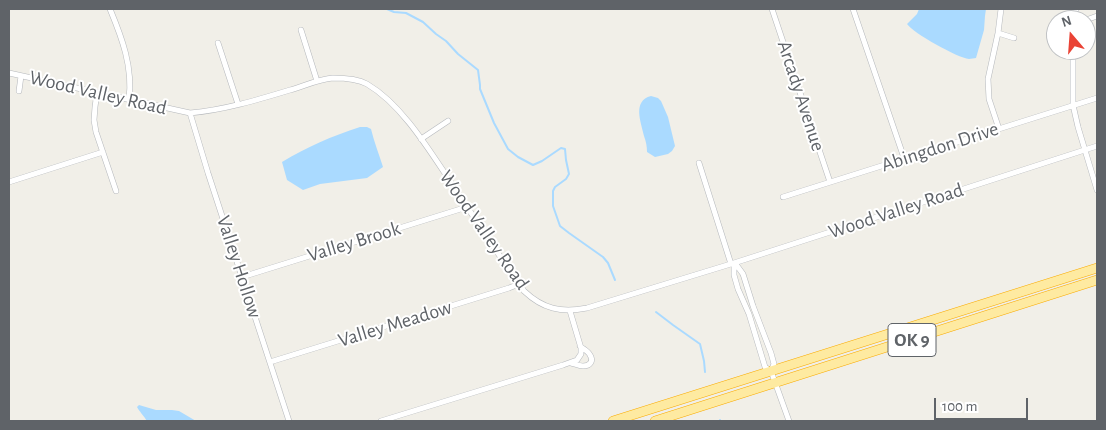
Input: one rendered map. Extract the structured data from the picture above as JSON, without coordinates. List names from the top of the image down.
{
  "streets": {
    "highway": ["OK 9"],
    "street": [
      "Wood Valley Road",
      "Arcady Avenue",
      "Abingdon Drive",
      "Valley Brook",
      "Valley Hollow",
      "Valley Meadow"
    ]
  },
  "crossings": [
    ["Wood Valley Road", "Valley Brook"],
    ["Wood Valley Road", "Valley Hollow"],
    ["Wood Valley Road", "Valley Meadow"],
    ["Arcady Avenue", "Abingdon Drive"],
    ["Valley Brook", "Valley Hollow"],
    ["Valley Hollow", "Valley Meadow"]
  ],
  "scale_bar": "100 m",
  "north": "top"
}
